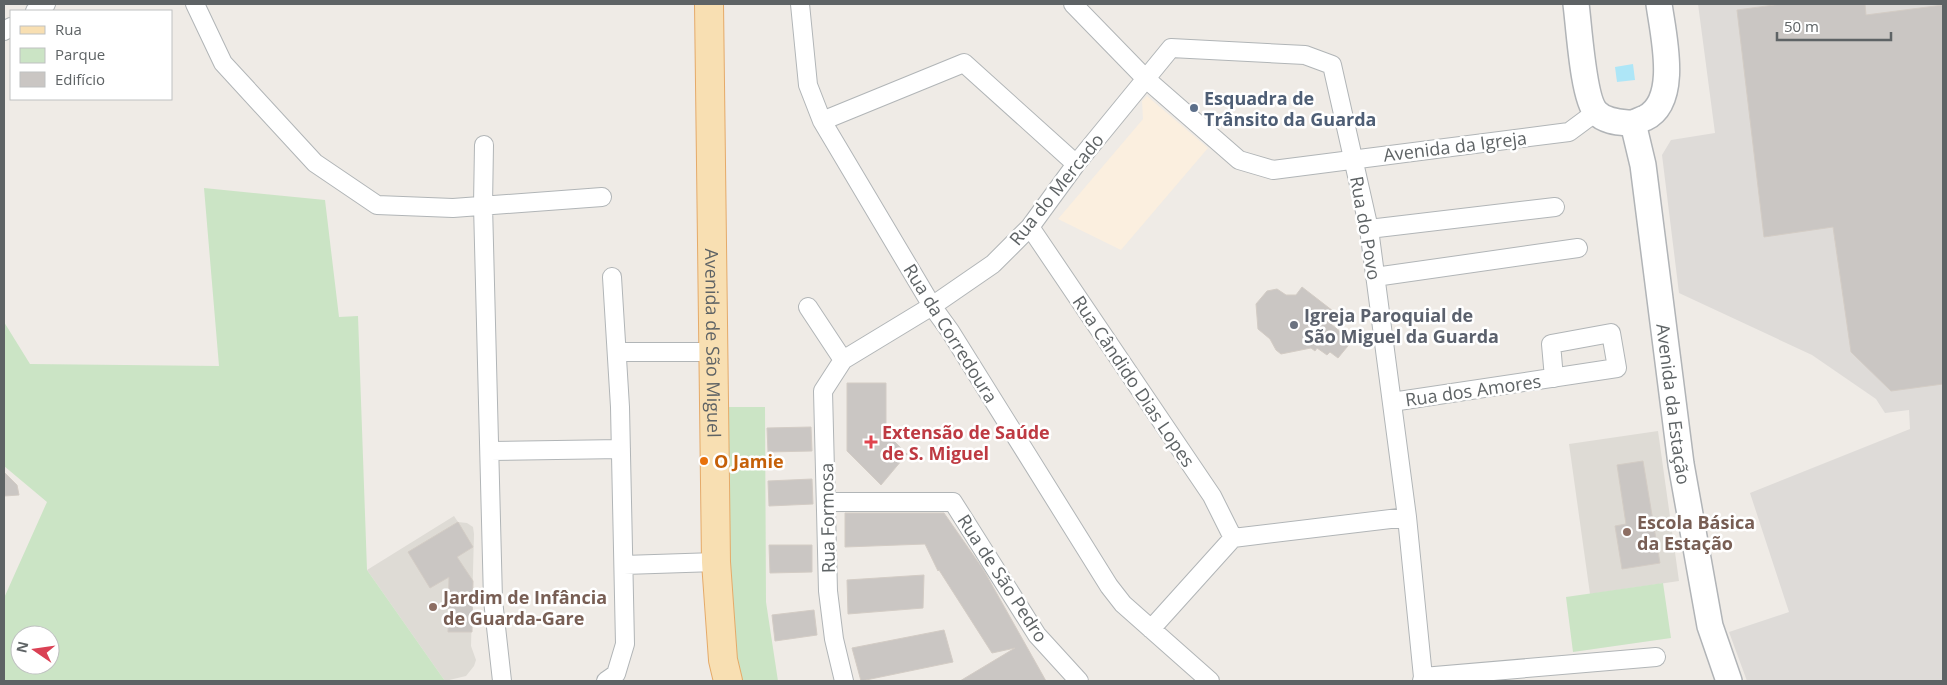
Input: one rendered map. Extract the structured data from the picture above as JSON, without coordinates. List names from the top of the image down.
{
  "streets": {
    "main road": ["Avenida de São Miguel", "Avenida da Estação"],
    "street": [
      "Avenida da Igreja",
      "Rua do Mercado",
      "Rua do Povo",
      "Rua da Corredoura",
      "Rua Cândido Dias Lopes",
      "Rua dos Amores",
      "Rua Formosa",
      "Rua de São Pedro"
    ]
  },
  "crossings": [
    ["Avenida da Igreja", "Rua do Mercado"],
    ["Avenida da Igreja", "Rua do Povo"],
    ["Rua do Mercado", "Rua do Povo"],
    ["Rua do Mercado", "Rua da Corredoura"],
    ["Rua do Mercado", "Rua Cândido Dias Lopes"],
    ["Rua do Mercado", "Rua Formosa"],
    ["Rua do Povo", "Rua dos Amores"],
    ["Rua da Corredoura", "Rua Formosa"],
    ["Rua Formosa", "Rua de São Pedro"]
  ],
  "places": {
    "other": [
      "Esquadra de Trânsito da Guarda",
      "Igreja Paroquial de São Miguel da Guarda",
      "O Jamie",
      "Escola Básica da Estação",
      "Jardim de Infância de Guarda-Gare"
    ],
    "health": ["Extensão de Saúde de S. Miguel"]
  },
  "legend": ["Rua", "Parque", "Edifício"],
  "scale_bar": "50 m",
  "north": "left"
}
